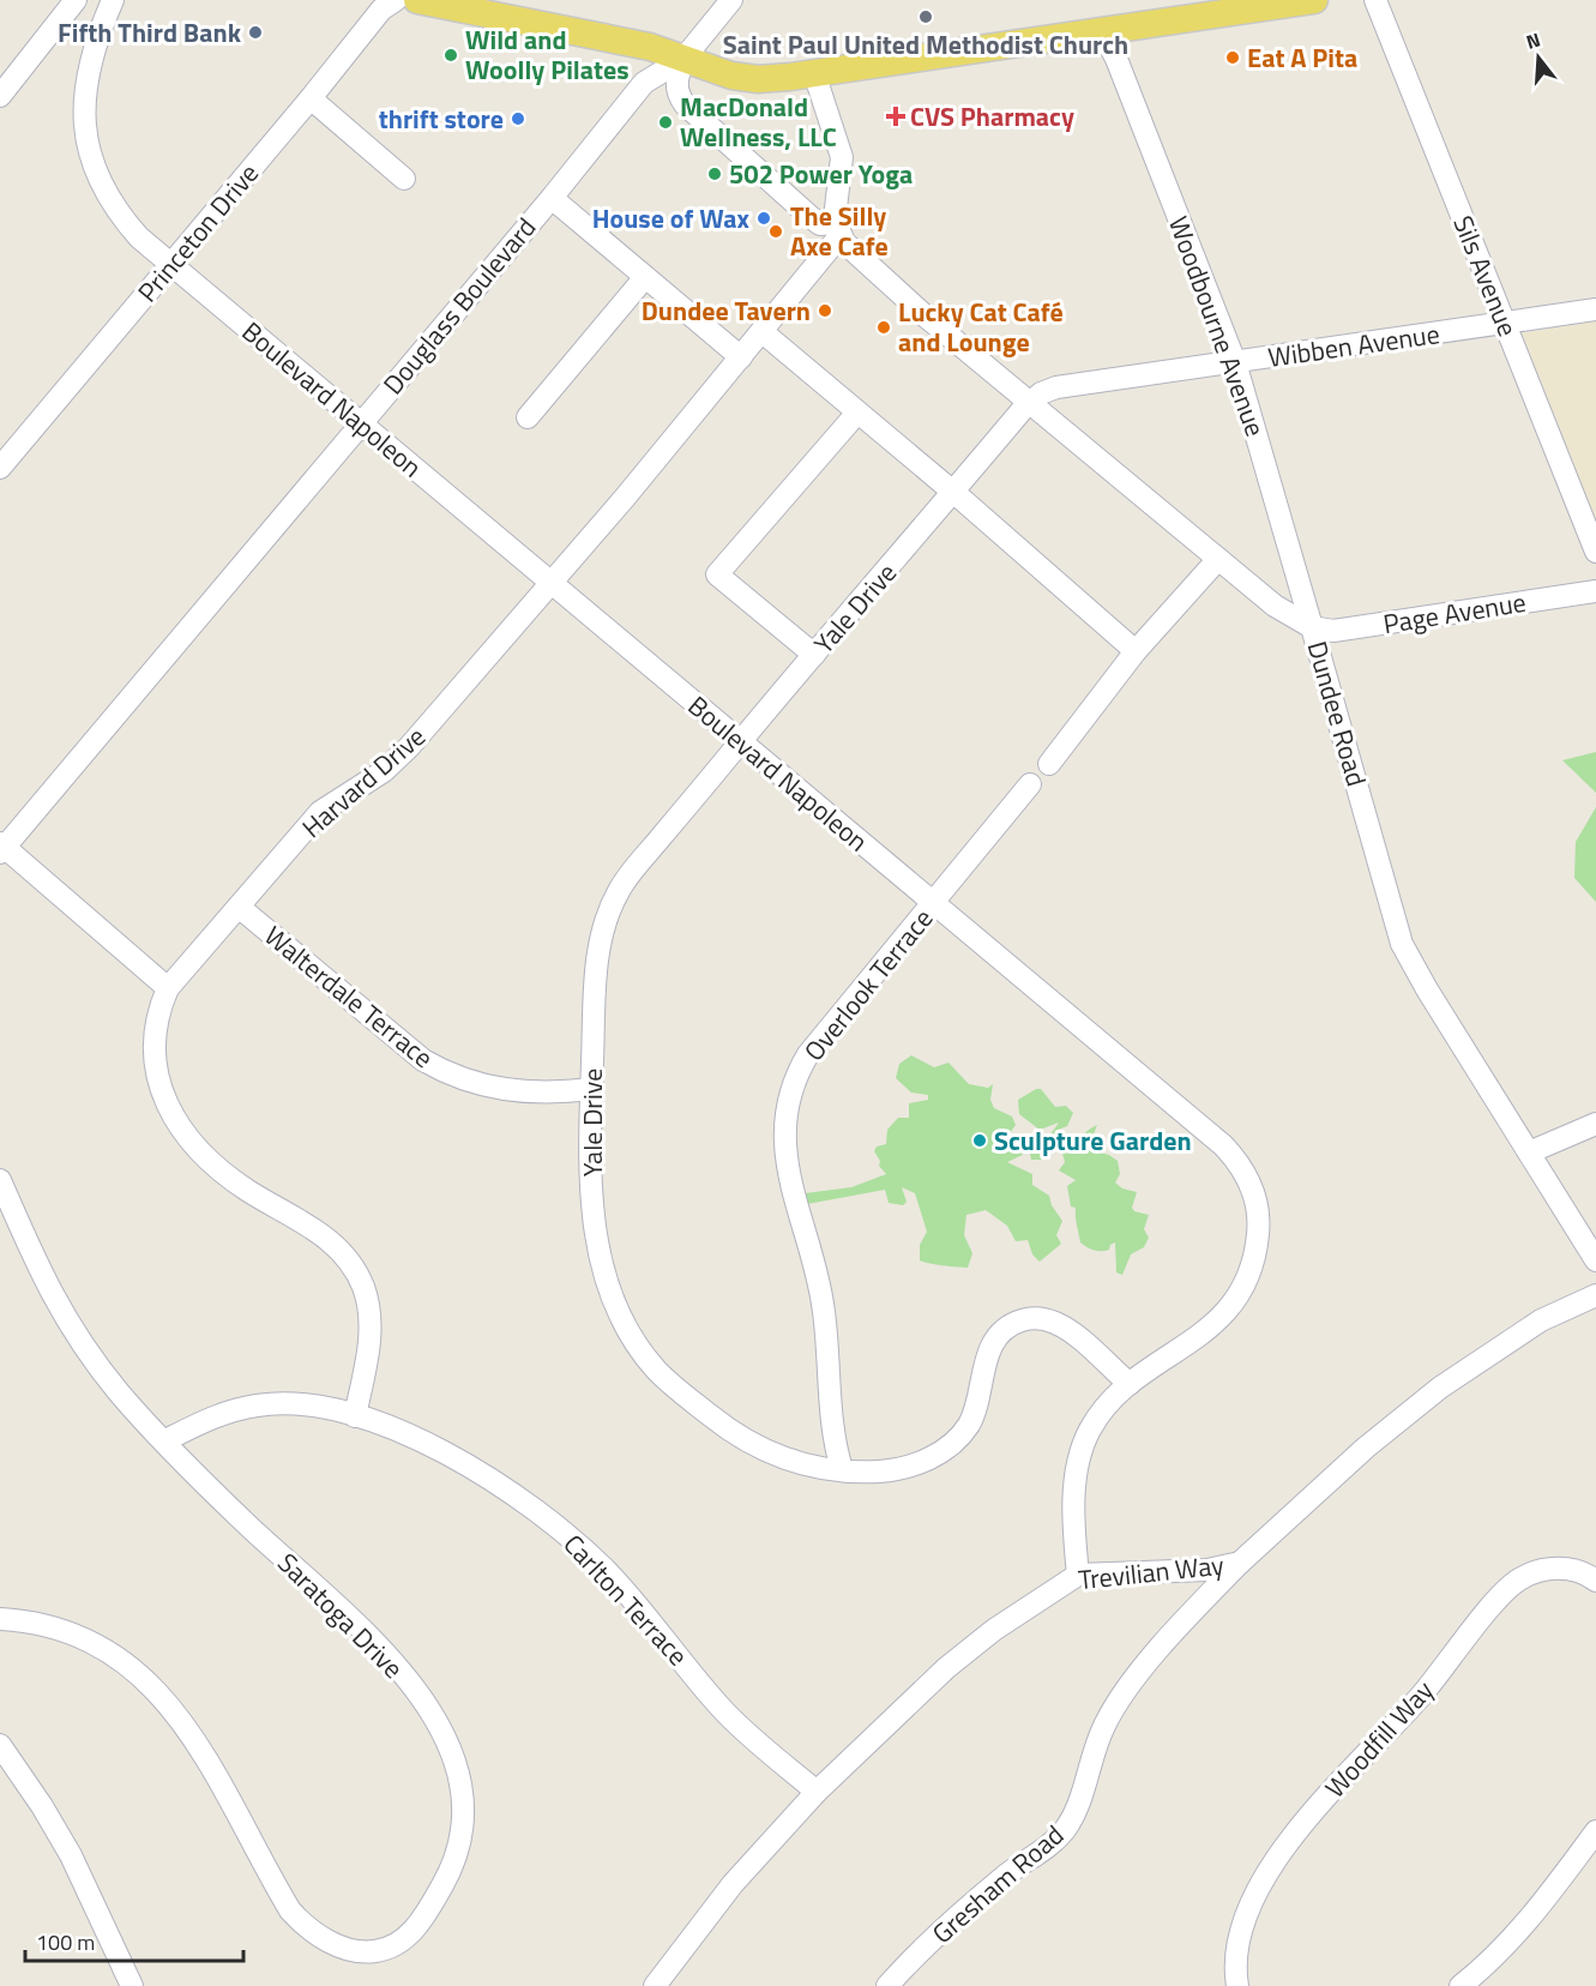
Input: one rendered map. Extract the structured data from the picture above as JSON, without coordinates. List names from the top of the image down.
{
  "streets": {
    "street": [
      "Princeton Drive",
      "Sils Avenue",
      "Douglass Boulevard",
      "Woodbourne Avenue",
      "Wibben Avenue",
      "Boulevard Napoleon",
      "Yale Drive",
      "Page Avenue",
      "Dundee Road",
      "Harvard Drive",
      "Overlook Terrace",
      "Walterdale Terrace",
      "Trevilian Way",
      "Carlton Terrace",
      "Saratoga Drive",
      "Woodfill Way",
      "Gresham Road"
    ]
  },
  "crossings": [
    ["Princeton Drive", "Boulevard Napoleon"],
    ["Sils Avenue", "Wibben Avenue"],
    ["Douglass Boulevard", "Boulevard Napoleon"],
    ["Douglass Boulevard", "Dundee Road"],
    ["Woodbourne Avenue", "Wibben Avenue"],
    ["Woodbourne Avenue", "Page Avenue"],
    ["Woodbourne Avenue", "Dundee Road"],
    ["Wibben Avenue", "Yale Drive"],
    ["Wibben Avenue", "Dundee Road"],
    ["Boulevard Napoleon", "Yale Drive"],
    ["Boulevard Napoleon", "Harvard Drive"],
    ["Boulevard Napoleon", "Overlook Terrace"],
    ["Boulevard Napoleon", "Trevilian Way"],
    ["Yale Drive", "Dundee Road"],
    ["Yale Drive", "Overlook Terrace"],
    ["Yale Drive", "Walterdale Terrace"],
    ["Page Avenue", "Dundee Road"],
    ["Dundee Road", "Harvard Drive"],
    ["Harvard Drive", "Walterdale Terrace"],
    ["Harvard Drive", "Carlton Terrace"],
    ["Trevilian Way", "Carlton Terrace"],
    ["Trevilian Way", "Gresham Road"],
    ["Carlton Terrace", "Saratoga Drive"]
  ],
  "places": {
    "other": [
      "Saint Paul United Methodist Church",
      "Fifth Third Bank",
      "Wild and Woolly Pilates",
      "Eat A Pita",
      "thrift store",
      "MacDonald Wellness, LLC",
      "502 Power Yoga",
      "House of Wax",
      "The Silly Axe Cafe",
      "Dundee Tavern",
      "Lucky Cat Café and Lounge",
      "Sculpture Garden"
    ],
    "health": ["CVS Pharmacy"]
  },
  "scale_bar": "100 m",
  "north": "top"
}
